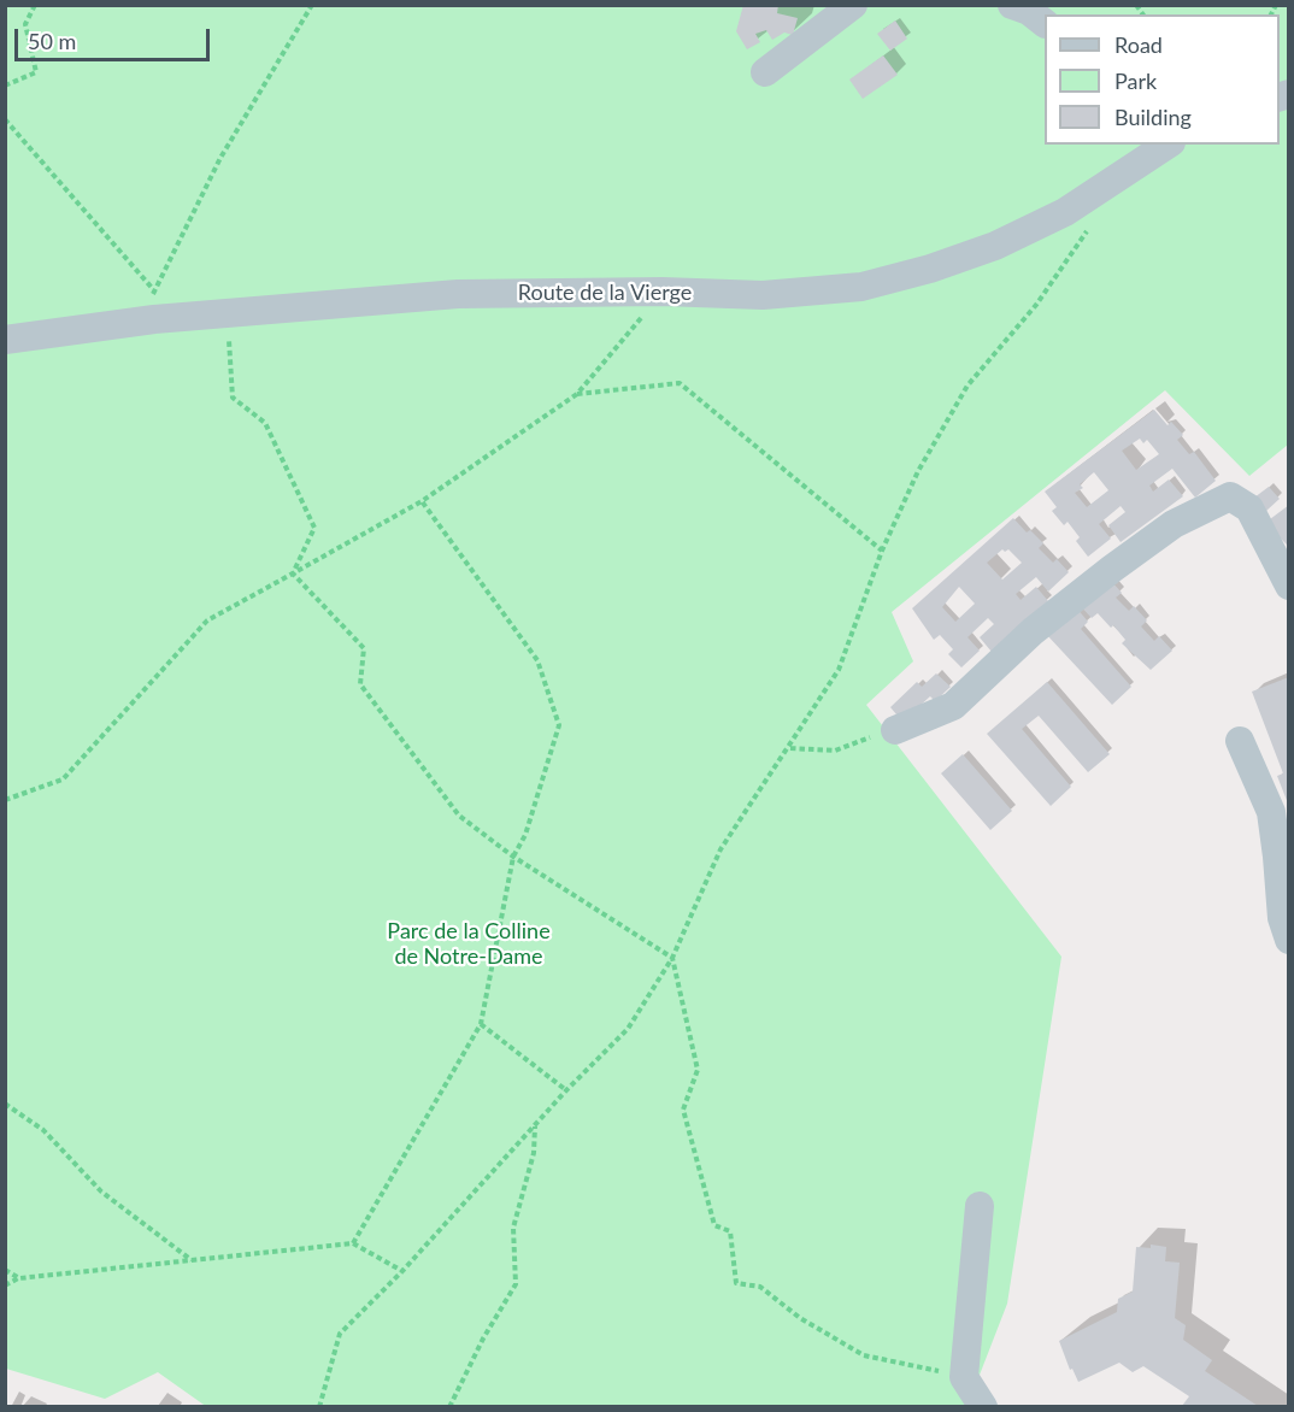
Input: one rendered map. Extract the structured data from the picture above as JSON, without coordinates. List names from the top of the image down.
{
  "streets": {
    "street": ["Route de la Vierge"]
  },
  "parks": ["Parc de la Colline de Notre-Dame"],
  "legend": ["Road", "Park", "Building"],
  "scale_bar": "50 m"
}
